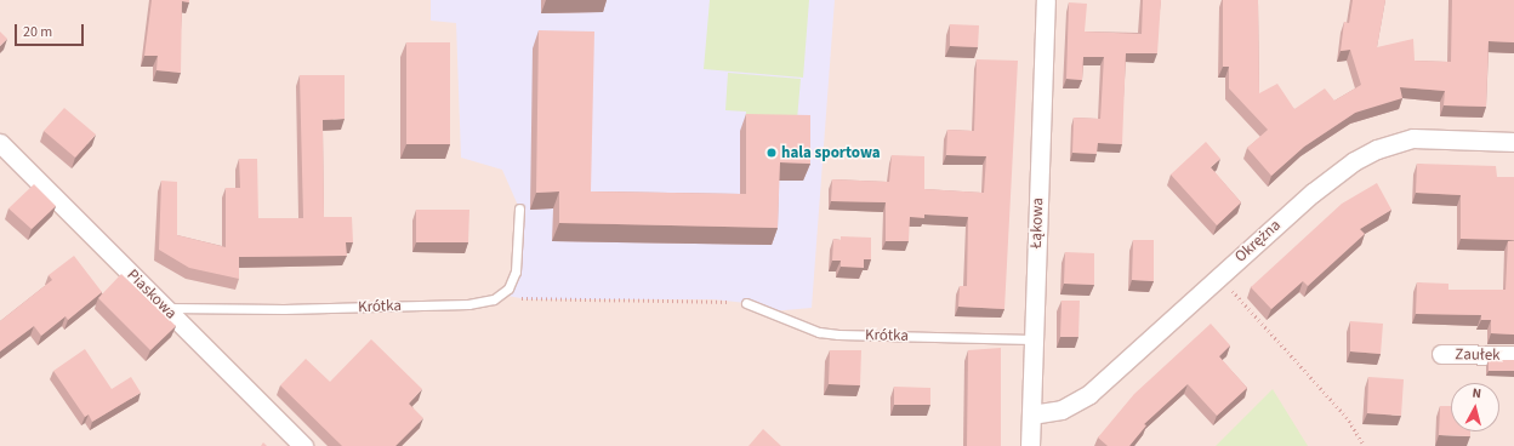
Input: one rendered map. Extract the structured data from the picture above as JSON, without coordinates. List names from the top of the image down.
{
  "streets": {
    "street": [
      "Łąkowa",
      "Okrężna",
      "Piaskowa",
      "Zaułek"
    ],
    "lane": ["Krótka"]
  },
  "crossings": [
    ["Łąkowa", "Okrężna"],
    ["Łąkowa", "Krótka"],
    ["Piaskowa", "Krótka"]
  ],
  "places": ["hala sportowa"],
  "scale_bar": "20 m",
  "north": "top"
}
